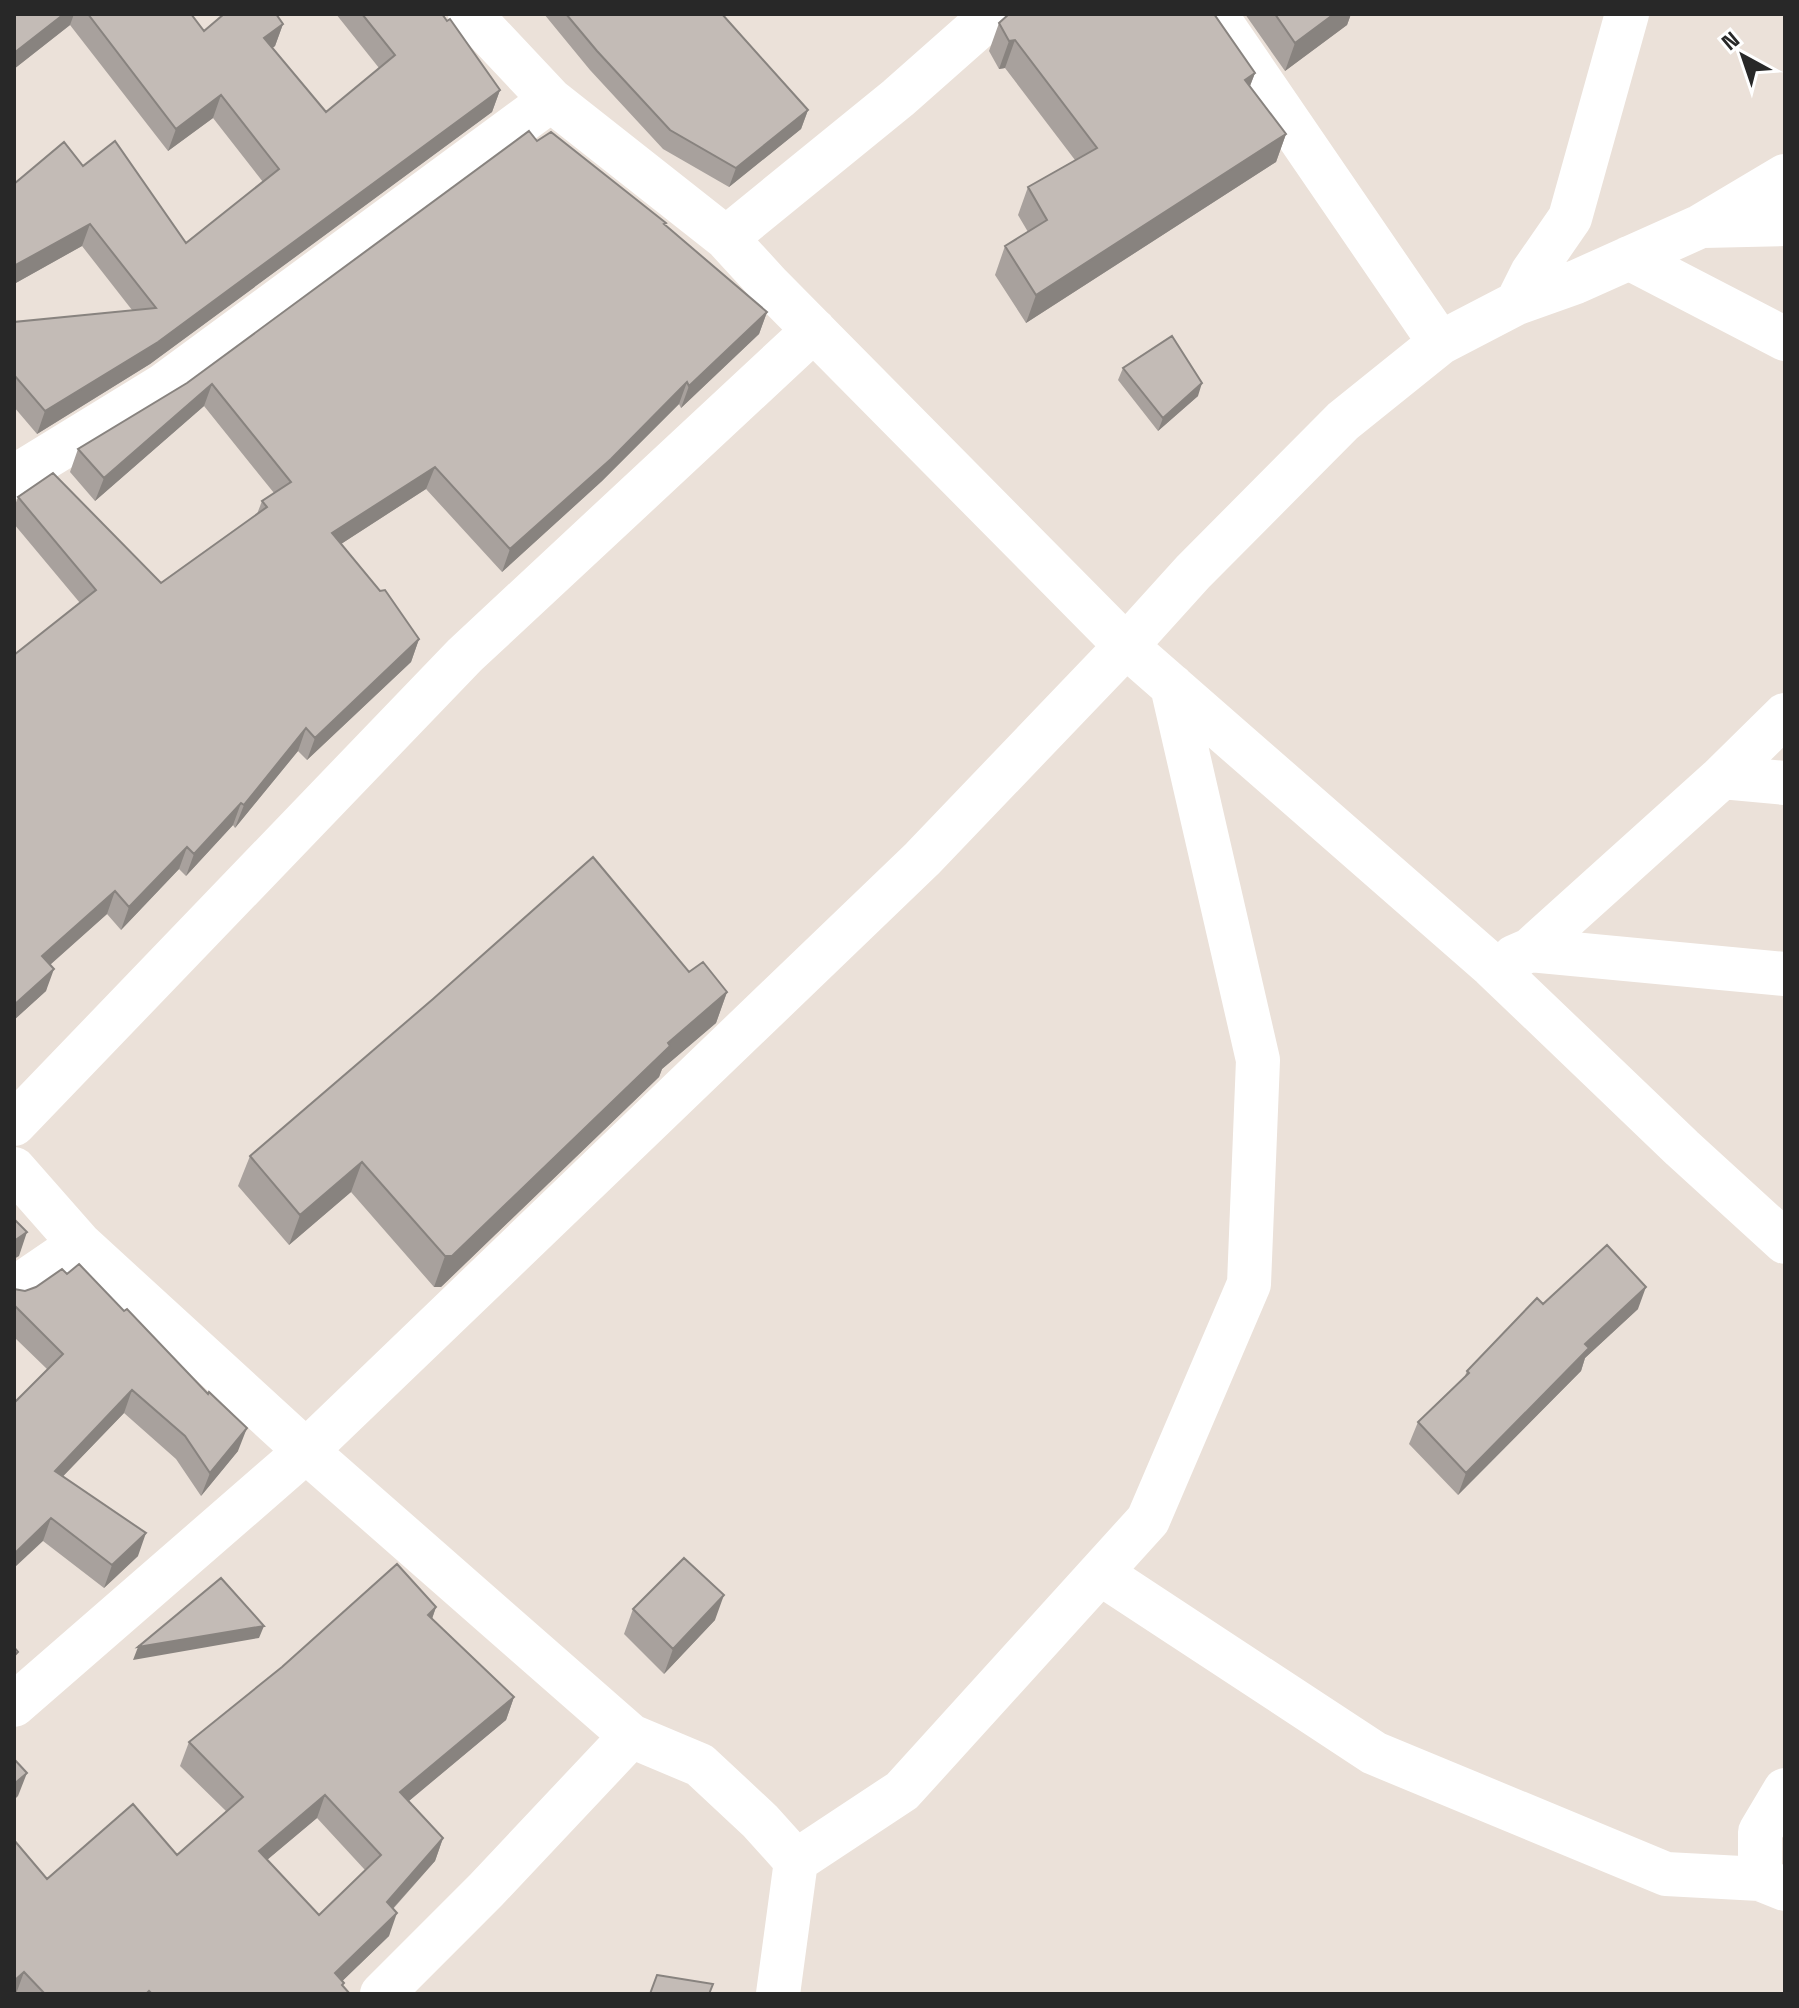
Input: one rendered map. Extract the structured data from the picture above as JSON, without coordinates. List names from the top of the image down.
{
  "north": "top left"
}
